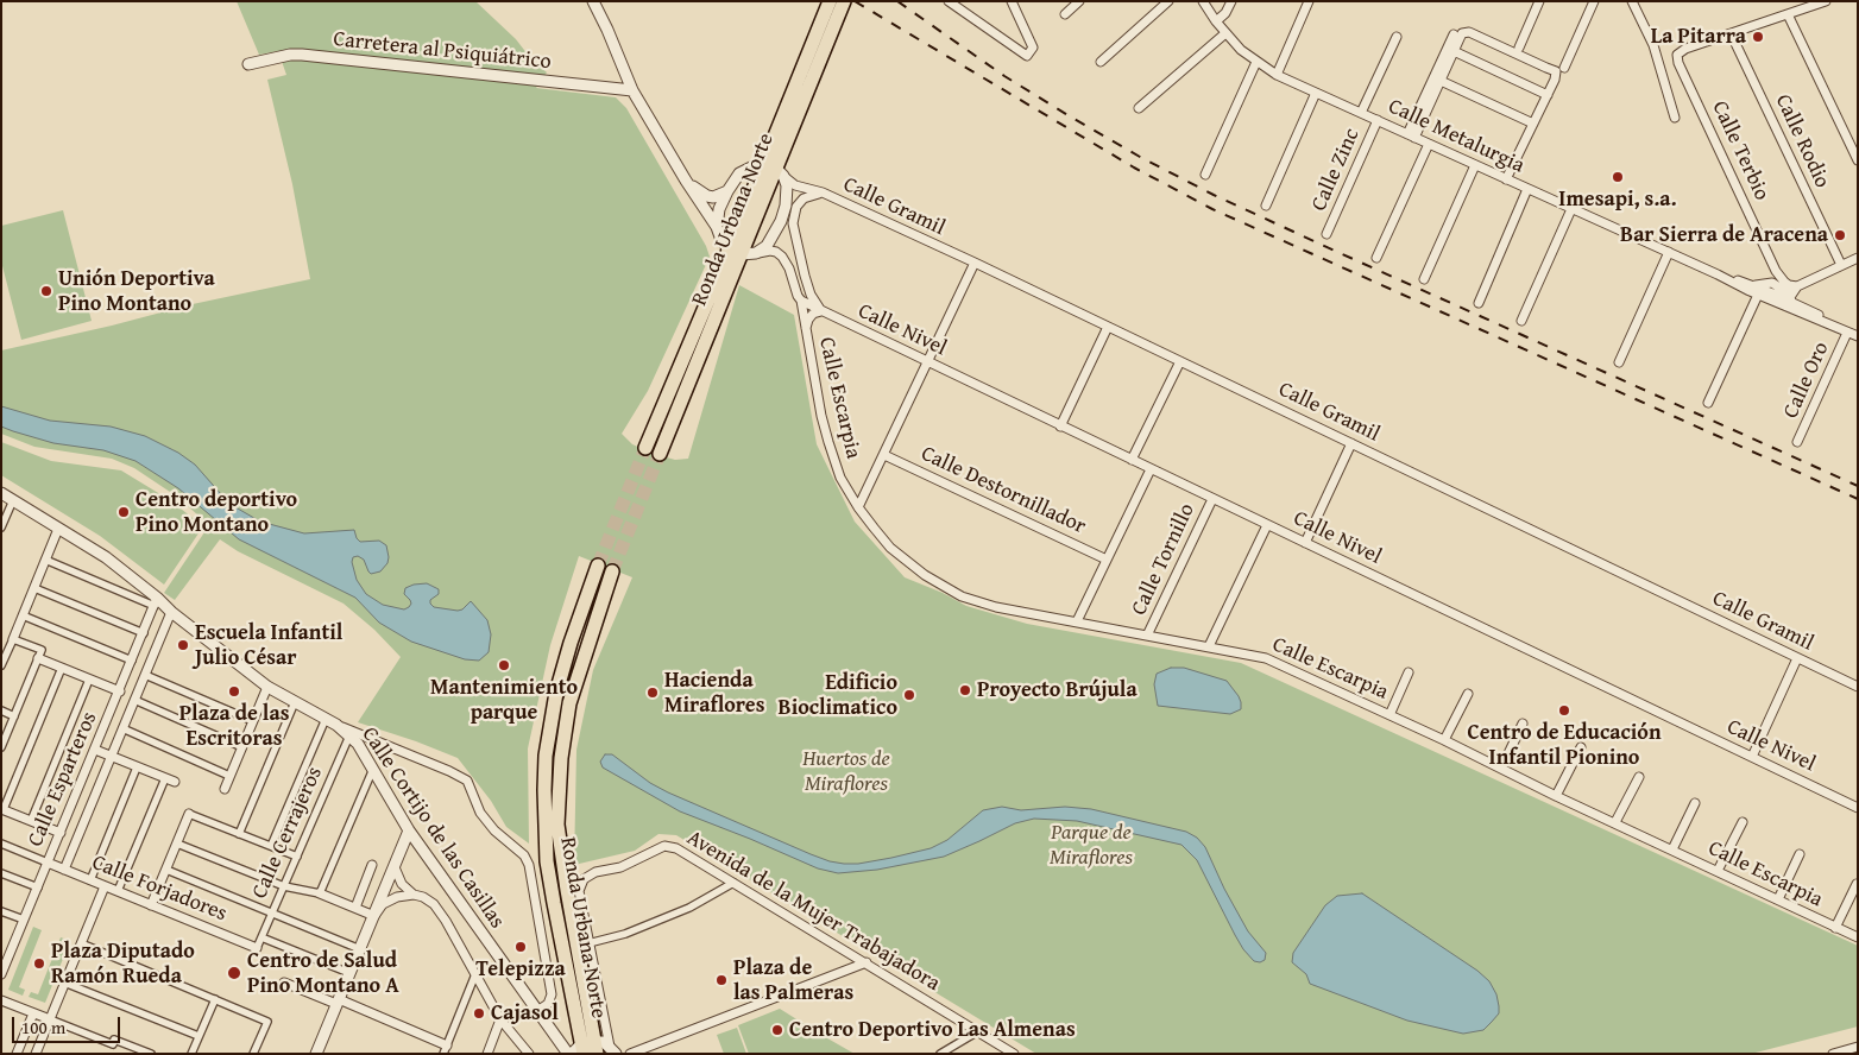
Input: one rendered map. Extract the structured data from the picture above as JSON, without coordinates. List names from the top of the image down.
{
  "streets": {
    "main road": ["Ronda Urbana Norte"],
    "street": [
      "Carretera al Psiquiátrico",
      "Calle Metalurgia",
      "Calle Rodio",
      "Calle Terbio",
      "Calle Zinc",
      "Calle Gramil",
      "Calle Nivel",
      "Calle Oro",
      "Calle Escarpia",
      "Calle Destornillador",
      "Calle Tornillo",
      "Calle Esparteros",
      "Calle Cortijo de las Casillas",
      "Calle Cerrajeros",
      "Calle Forjadores",
      "Avenida de la Mujer Trabajadora"
    ]
  },
  "crossings": [
    ["Calle Metalurgia", "Calle Zinc"],
    ["Calle Metalurgia", "Calle Oro"],
    ["Calle Rodio", "Calle Terbio"],
    ["Calle Gramil", "Ronda Urbana Norte"],
    ["Ronda Urbana Norte", "Calle Escarpia"],
    ["Ronda Urbana Norte", "Calle Cortijo de las Casillas"],
    ["Ronda Urbana Norte", "Avenida de la Mujer Trabajadora"],
    ["Calle Nivel", "Calle Escarpia"],
    ["Calle Nivel", "Calle Tornillo"],
    ["Calle Escarpia", "Calle Tornillo"],
    ["Calle Esparteros", "Calle Cortijo de las Casillas"],
    ["Calle Esparteros", "Calle Forjadores"],
    ["Calle Cortijo de las Casillas", "Calle Cerrajeros"],
    ["Calle Cortijo de las Casillas", "Avenida de la Mujer Trabajadora"],
    ["Calle Cerrajeros", "Calle Forjadores"]
  ],
  "parks": ["Huertos de Miraflores", "Parque de Miraflores"],
  "places": [
    "La Pitarra",
    "Imesapi, s.a.",
    "Bar Sierra de Aracena",
    "Unión Deportiva Pino Montano",
    "Centro deportivo Pino Montano",
    "Escuela Infantil Julio César",
    "Mantenimiento parque",
    "Proyecto Brújula",
    "Plaza de las Escritoras",
    "Hacienda Miraflores",
    "Edificio Bioclimatico",
    "Centro de Educación Infantil Pionino",
    "Telepizza",
    "Plaza Diputado Ramón Rueda",
    "Centro de Salud Pino Montano A",
    "Plaza de las Palmeras",
    "Cajasol",
    "Centro Deportivo Las Almenas"
  ],
  "scale_bar": "100 m"
}
